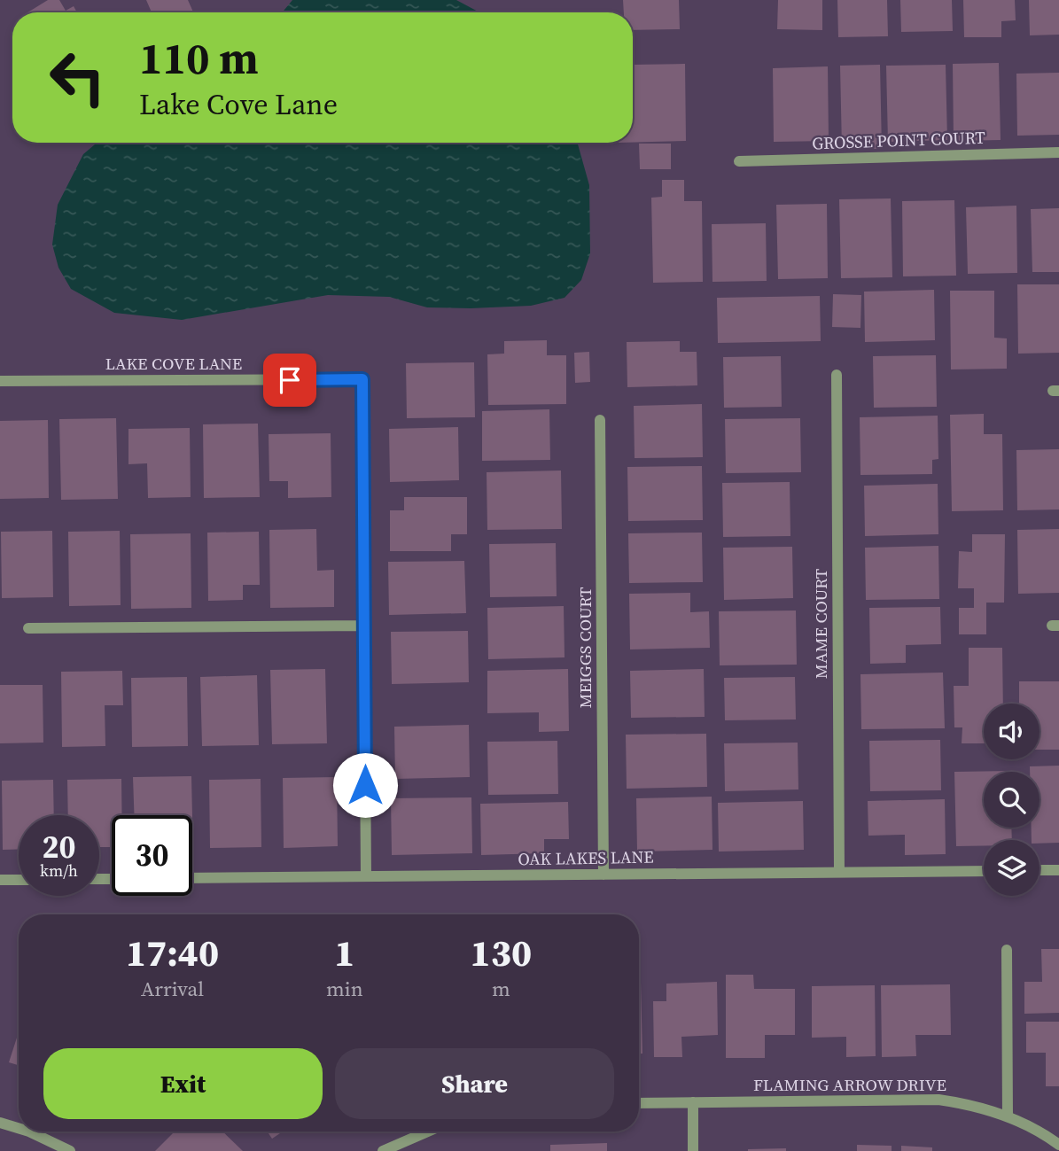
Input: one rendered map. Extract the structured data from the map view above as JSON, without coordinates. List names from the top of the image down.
{
  "streets": {
    "street": [
      "GROSSE POINT COURT",
      "LAKE COVE LANE",
      "MAME COURT",
      "MEIGGS COURT",
      "OAK LAKES LANE",
      "FLAMING ARROW DRIVE"
    ]
  },
  "crossings": [
    ["LAKE COVE LANE", "OAK LAKES LANE"],
    ["MAME COURT", "OAK LAKES LANE"],
    ["MEIGGS COURT", "OAK LAKES LANE"]
  ],
  "page": {
    "turn": ["110 m", "Lake Cove Lane"],
    "speed": "20 km/h",
    "limit": "30",
    "eta": [
      "17:40",
      "Arrival",
      "1",
      "min",
      "130",
      "m"
    ],
    "buttons": ["Exit", "Share"]
  }
}
